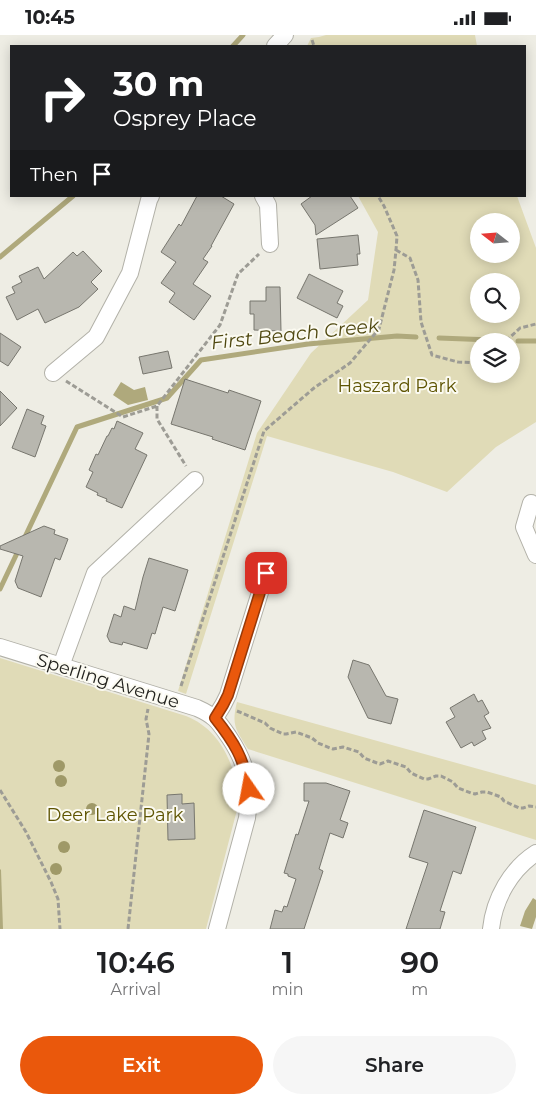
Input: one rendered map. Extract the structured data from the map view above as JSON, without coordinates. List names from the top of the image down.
{
  "streets": {
    "street": ["Sperling Avenue"]
  },
  "water": ["First Beach Creek"],
  "parks": ["Haszard Park", "Deer Lake Park"],
  "north": "left",
  "page": {
    "status": "10:45",
    "turn": ["30 m", "Osprey Place"],
    "then": "Then",
    "eta": [
      "10:46",
      "Arrival",
      "1",
      "min",
      "90",
      "m"
    ],
    "buttons": ["Exit", "Share"]
  }
}
